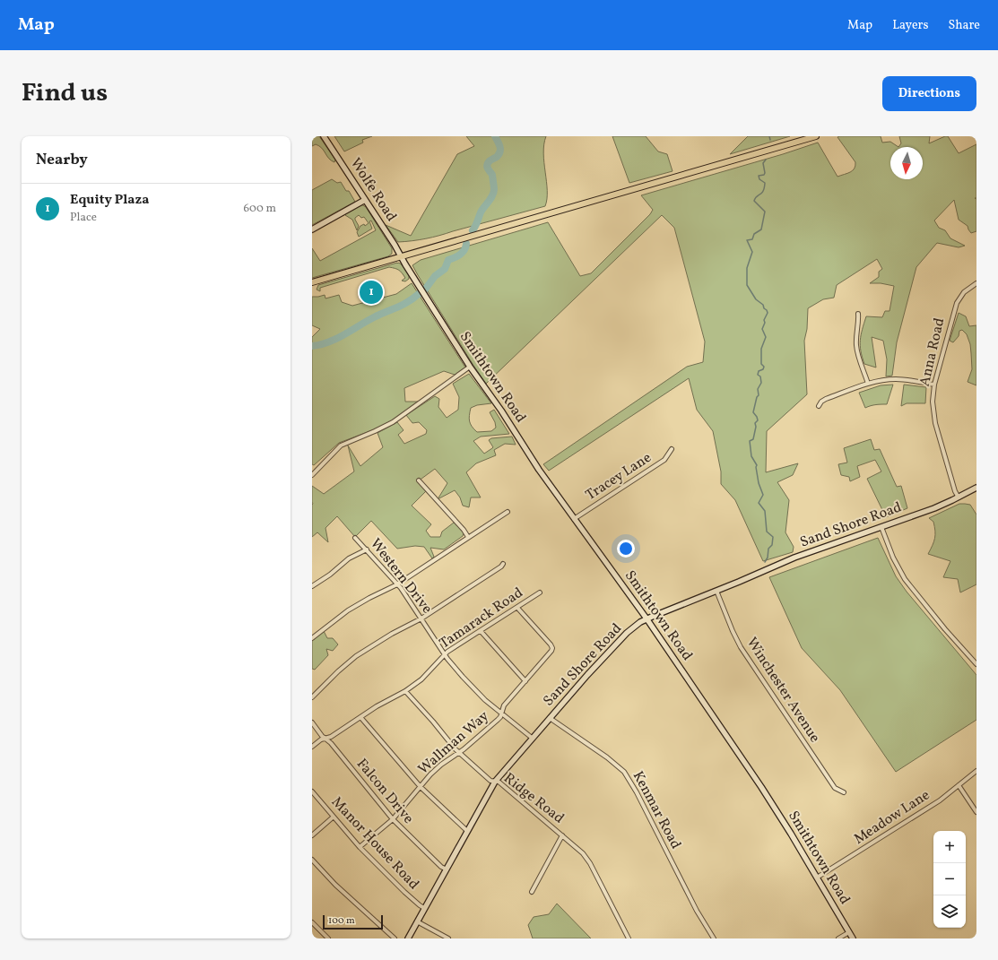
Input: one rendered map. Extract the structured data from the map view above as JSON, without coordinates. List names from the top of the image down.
{
  "streets": {
    "street": [
      "Wolfe Road",
      "Anna Road",
      "Smithtown Road",
      "Tracey Lane",
      "Sand Shore Road",
      "Western Drive",
      "Tamarack Road",
      "Winchester Avenue",
      "Wallman Way",
      "Falcon Drive",
      "Ridge Road",
      "Kenmar Road",
      "Meadow Lane",
      "Manor House Road"
    ]
  },
  "crossings": [
    ["Wolfe Road", "Smithtown Road"],
    ["Anna Road", "Sand Shore Road"],
    ["Smithtown Road", "Tracey Lane"],
    ["Smithtown Road", "Sand Shore Road"],
    ["Smithtown Road", "Meadow Lane"],
    ["Sand Shore Road", "Western Drive"],
    ["Sand Shore Road", "Winchester Avenue"],
    ["Sand Shore Road", "Falcon Drive"],
    ["Sand Shore Road", "Ridge Road"],
    ["Sand Shore Road", "Kenmar Road"],
    ["Sand Shore Road", "Manor House Road"],
    ["Western Drive", "Tamarack Road"],
    ["Western Drive", "Wallman Way"],
    ["Tamarack Road", "Wallman Way"],
    ["Tamarack Road", "Falcon Drive"],
    ["Tamarack Road", "Ridge Road"],
    ["Wallman Way", "Falcon Drive"],
    ["Wallman Way", "Ridge Road"],
    ["Wallman Way", "Manor House Road"]
  ],
  "scale_bar": "100 m",
  "north": "bottom",
  "page": {
    "header": "Map",
    "nav": ["Map", "Layers", "Share"],
    "title": "Find us",
    "buttons": "Directions",
    "heading": "Nearby",
    "list": [
      {
        "mark": "1",
        "name": "Equity Plaza",
        "note": "Place",
        "value": "600 m"
      }
    ],
    "pins": "1",
    "map_buttons": ["+", "−"],
    "scale": "100 m"
  }
}
